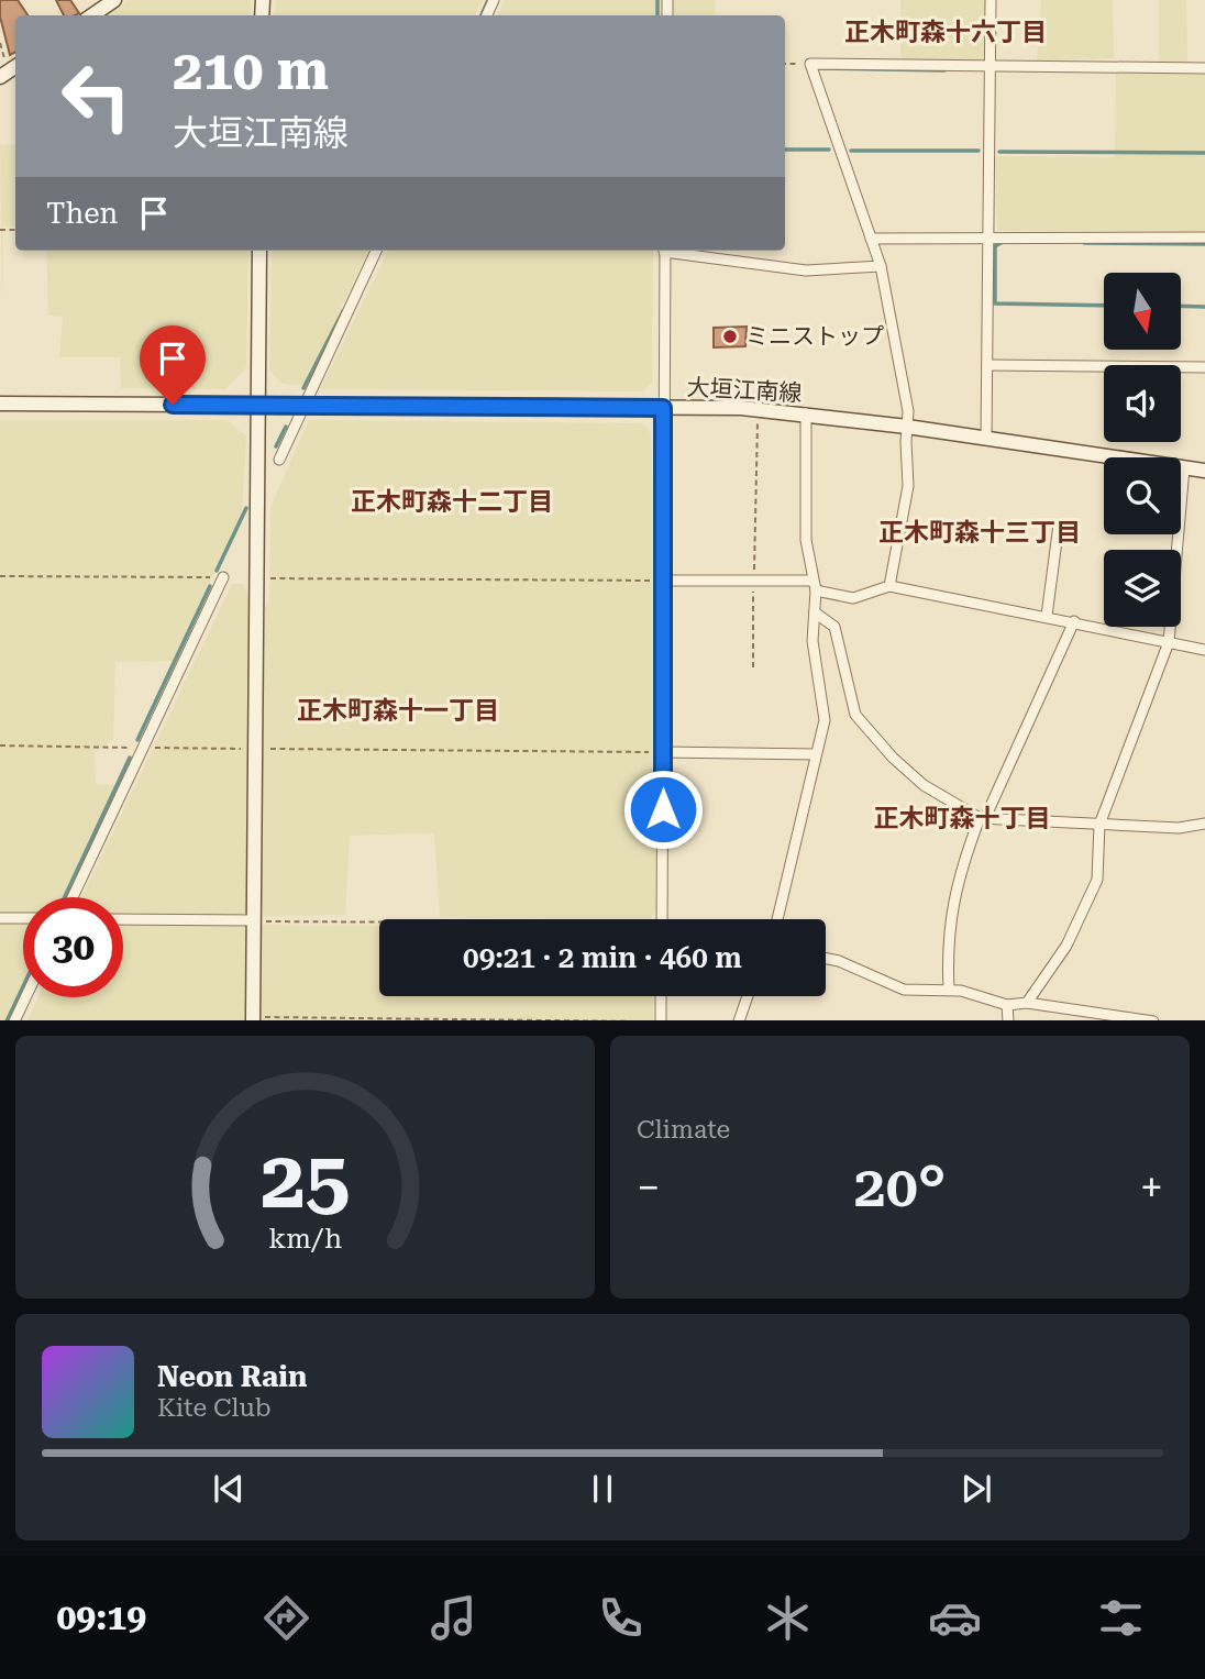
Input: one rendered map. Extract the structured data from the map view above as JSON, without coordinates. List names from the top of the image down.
{
  "streets": {
    "main road": ["大垣江南線"]
  },
  "districts": [
    "正木町森十六丁目",
    "正木町森十二丁目",
    "正木町森十三丁目",
    "正木町森十一丁目",
    "正木町森十丁目"
  ],
  "places": ["ミニストップ"],
  "north": "bottom",
  "page": {
    "turn": ["210 m", "大垣江南線"],
    "then": "Then",
    "limit": "30",
    "trip": "09:21 · 2 min · 460 m",
    "tile": "Climate",
    "heat": ["−", "20°", "+"],
    "song": ["Neon Rain", "Kite Club"],
    "tabs": "09:19",
    "gauge": ["25", "km/h"]
  }
}
